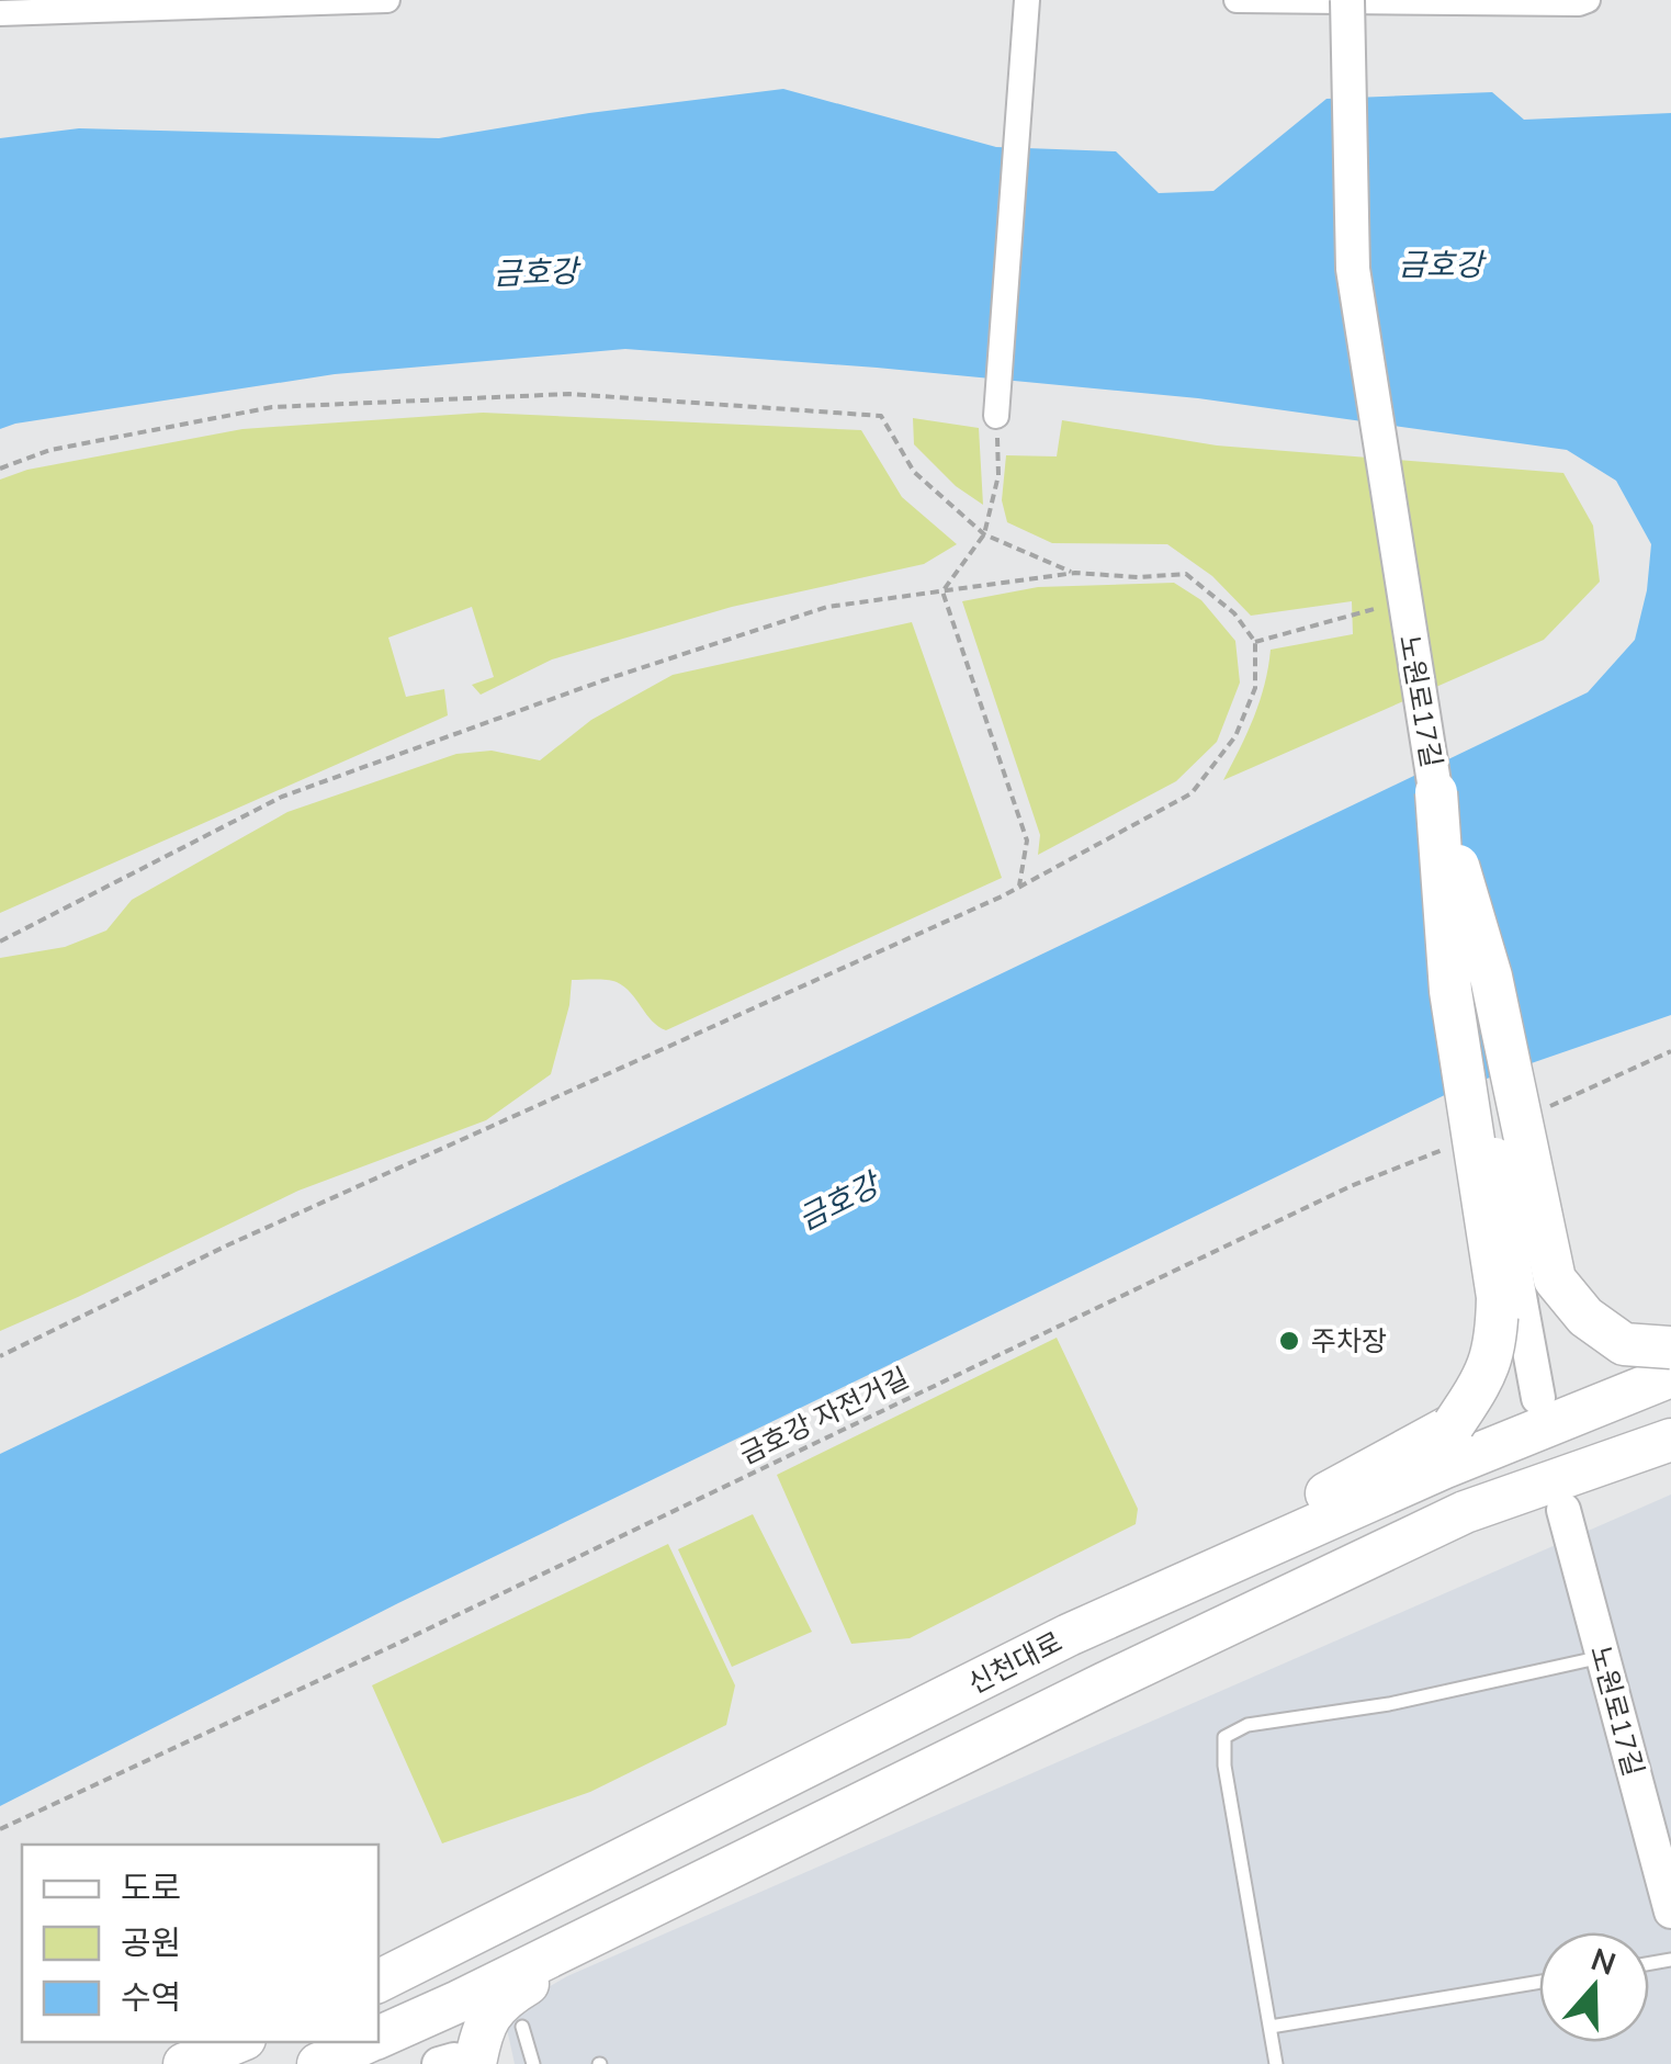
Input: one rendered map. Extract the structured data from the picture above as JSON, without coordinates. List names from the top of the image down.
{
  "streets": {
    "highway": ["신천대로"],
    "main road": ["노원로17길"],
    "path": ["금호강 자전거길"]
  },
  "water": ["금호강"],
  "places": ["주차장"],
  "legend": ["도로", "공원", "수역"],
  "north": "top"
}
